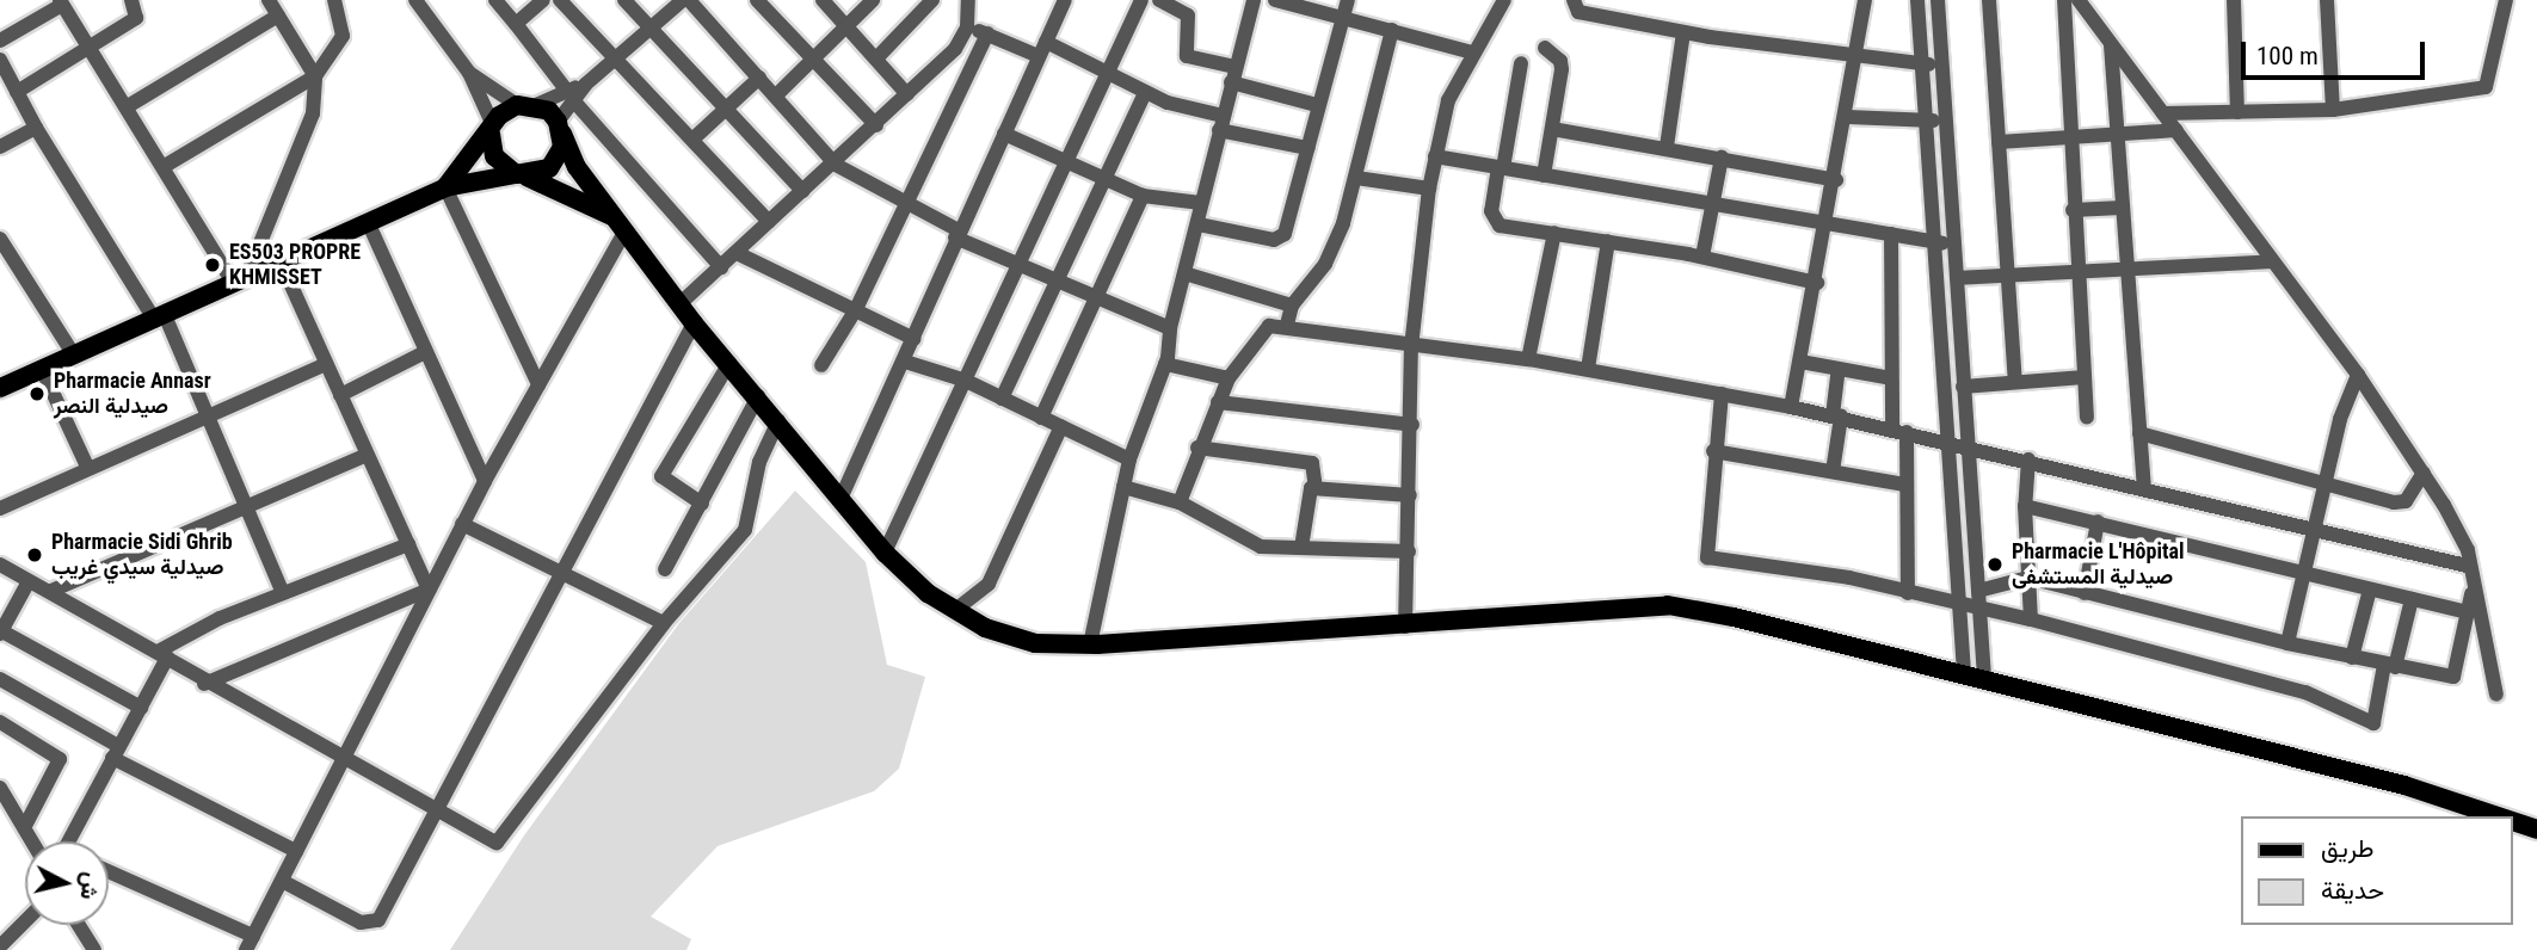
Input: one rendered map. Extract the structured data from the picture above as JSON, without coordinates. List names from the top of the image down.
{
  "places": [
    "ES503 PROPRE KHMISSET",
    "Pharmacie Annasr صيدلية النصر",
    "Pharmacie Sidi Ghrib صيدلية سيدي غريب",
    "Pharmacie L'Hôpital صيدلية المستشفى"
  ],
  "legend": ["طريق", "حديقة"],
  "scale_bar": "100 m",
  "north": "right"
}
